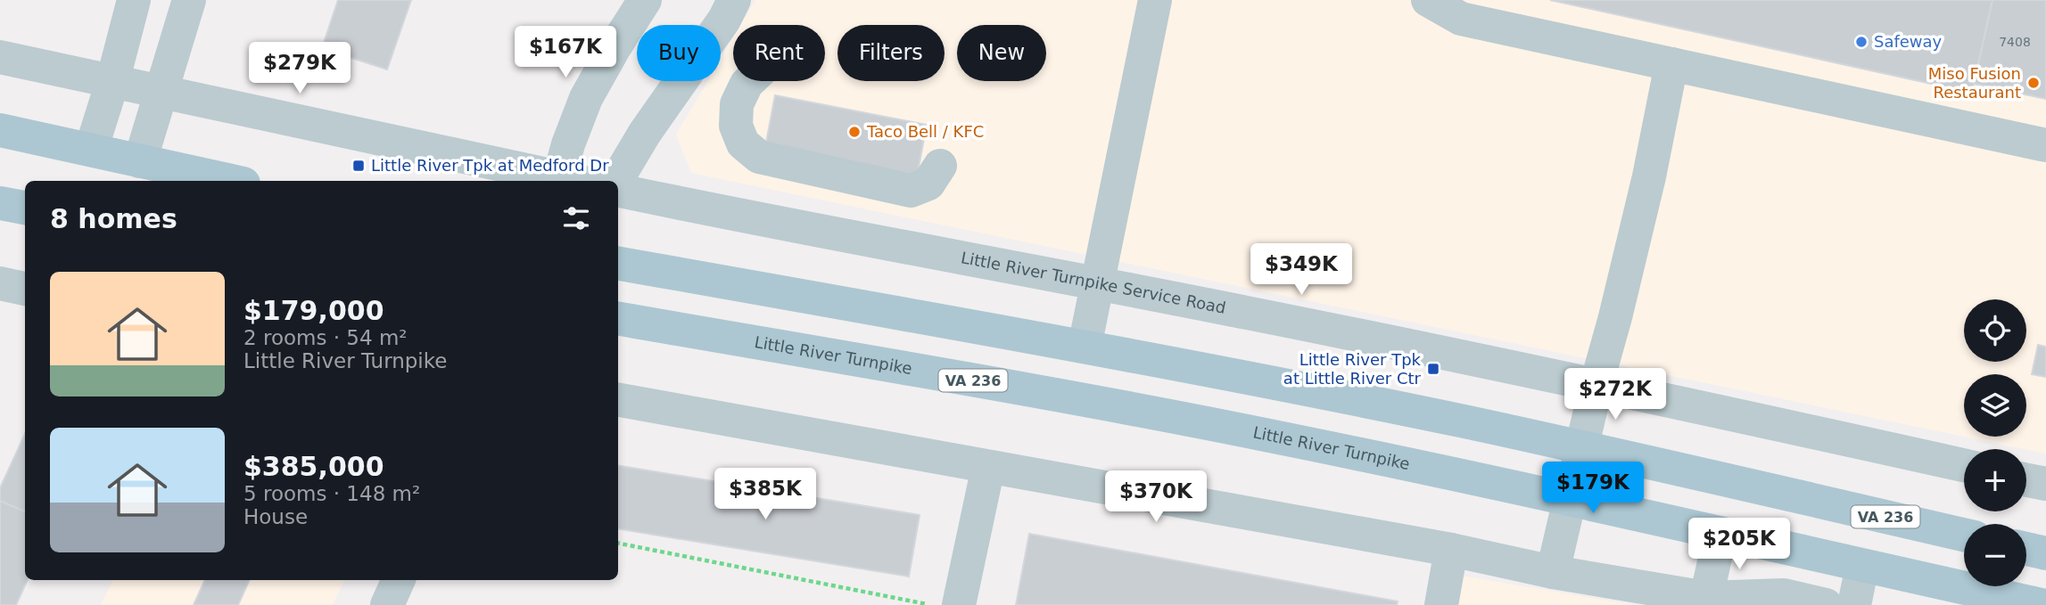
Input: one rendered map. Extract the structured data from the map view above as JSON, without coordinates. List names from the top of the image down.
{
  "streets": {
    "main road": ["Little River Turnpike", "VA 236"],
    "street": ["Little River Turnpike Service Road"]
  },
  "places": {
    "other": ["Safeway", "Miso Fusion Restaurant", "Taco Bell / KFC"],
    "transit": ["Little River Tpk at Medford Dr", "Little River Tpk at Little River Ctr"]
  },
  "house_numbers": ["7408"],
  "page": {
    "chip": [
      "Buy",
      "Rent",
      "Filters",
      "New"
    ],
    "price": [
      "$167K",
      "$279K",
      "$349K",
      "$272K",
      "$179K",
      "$385K",
      "$370K",
      "$205K"
    ],
    "heading": "8 homes",
    "list": [
      {
        "name": "$179,000",
        "note": "2 rooms · 54 m² · Little River Turnpike"
      },
      {
        "name": "$385,000",
        "note": "5 rooms · 148 m² · House"
      }
    ],
    "map_buttons": ["+", "−"]
  }
}
